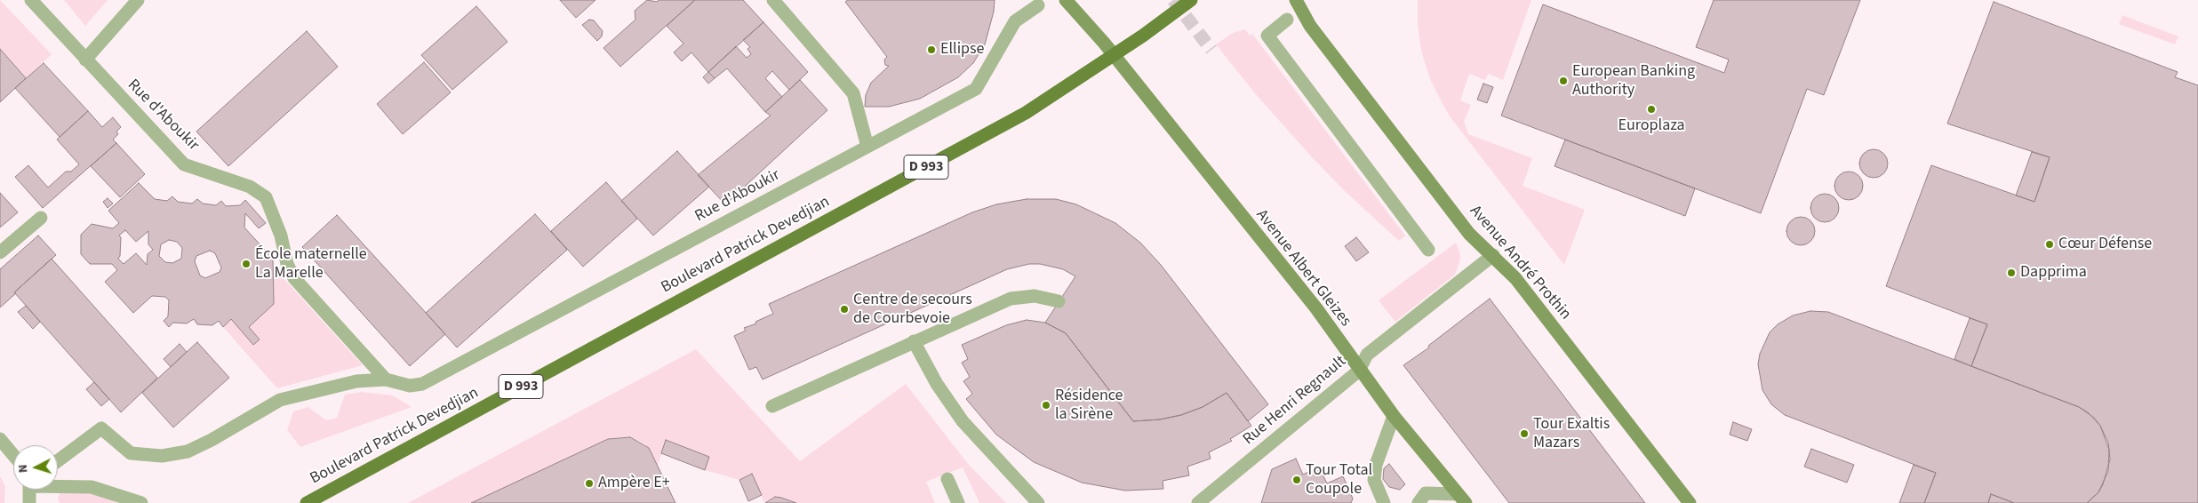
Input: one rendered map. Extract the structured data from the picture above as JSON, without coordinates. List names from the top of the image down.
{
  "streets": {
    "main road": [
      "D 993",
      "Boulevard Patrick Devedjian",
      "Avenue André Prothin",
      "Avenue Albert Gleizes"
    ],
    "street": ["Rue d'Aboukir", "Rue Henri Regnault"]
  },
  "crossings": [
    ["Boulevard Patrick Devedjian", "Avenue Albert Gleizes"],
    ["Avenue André Prothin", "Rue Henri Regnault"],
    ["Avenue Albert Gleizes", "Rue Henri Regnault"]
  ],
  "places": [
    "Ellipse",
    "European Banking Authority",
    "Europlaza",
    "Cœur Défense",
    "École maternelle La Marelle",
    "Dapprima",
    "Centre de secours de Courbevoie",
    "Résidence la Sirène",
    "Tour Exaltis Mazars",
    "Tour Total Coupole",
    "Ampère E+"
  ],
  "north": "left"
}
